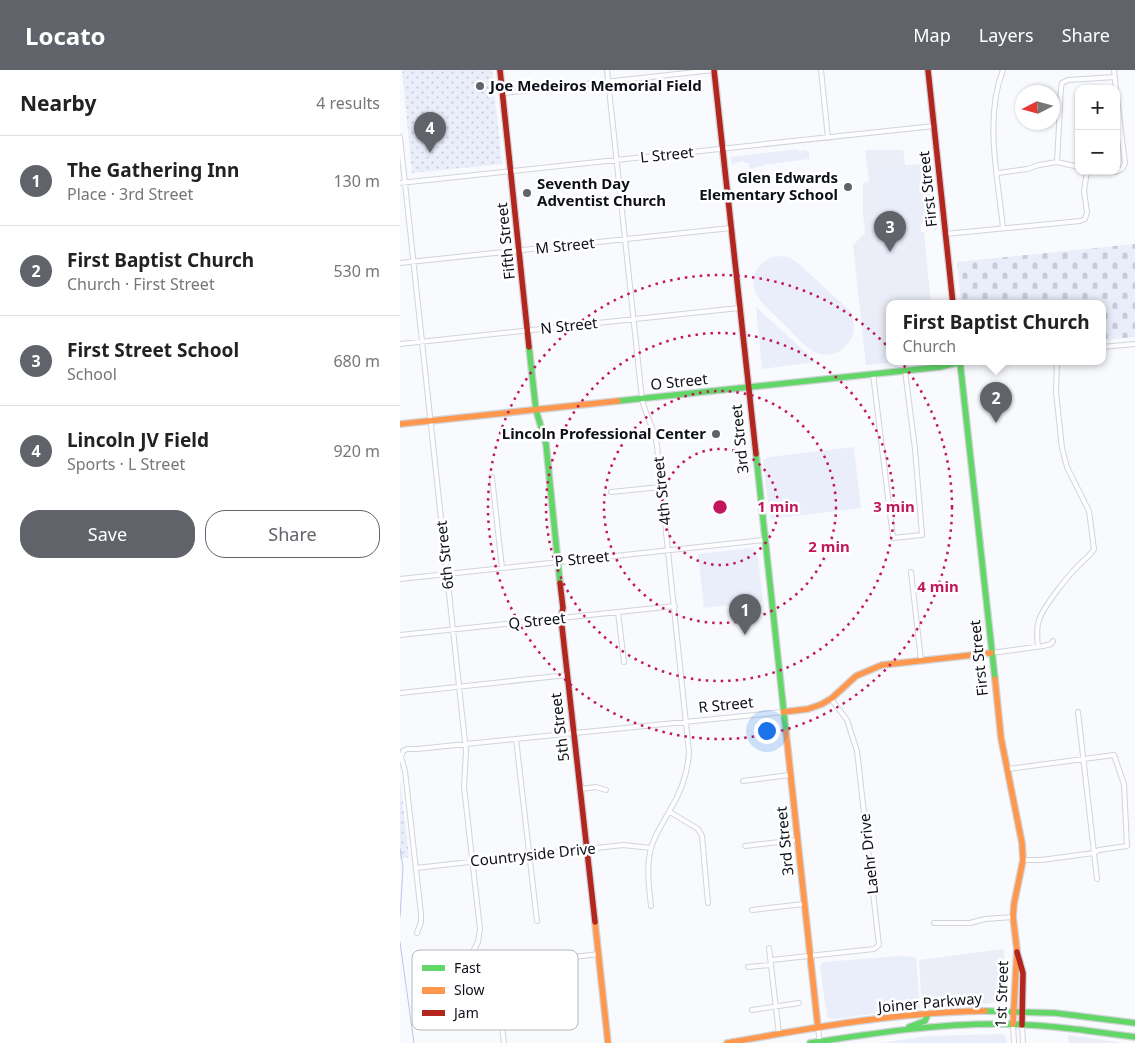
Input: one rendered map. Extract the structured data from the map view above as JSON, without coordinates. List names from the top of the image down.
{
  "streets": {
    "street": [
      "L Street",
      "First Street",
      "Fifth Street",
      "M Street",
      "N Street",
      "O Street",
      "3rd Street",
      "4th Street",
      "6th Street",
      "P Street",
      "Q Street",
      "R Street",
      "5th Street",
      "Laehr Drive",
      "Countryside Drive",
      "1st Street",
      "Joiner Parkway"
    ]
  },
  "crossings": [
    ["L Street", "First Street"],
    ["L Street", "Fifth Street"],
    ["L Street", "3rd Street"],
    ["L Street", "4th Street"],
    ["L Street", "6th Street"],
    ["First Street", "R Street"],
    ["First Street", "1st Street"],
    ["Fifth Street", "M Street"],
    ["Fifth Street", "N Street"],
    ["Fifth Street", "O Street"],
    ["Fifth Street", "5th Street"],
    ["M Street", "3rd Street"],
    ["M Street", "4th Street"],
    ["M Street", "6th Street"],
    ["N Street", "3rd Street"],
    ["N Street", "4th Street"],
    ["N Street", "6th Street"],
    ["O Street", "3rd Street"],
    ["O Street", "4th Street"],
    ["O Street", "6th Street"],
    ["O Street", "5th Street"],
    ["3rd Street", "P Street"],
    ["3rd Street", "R Street"],
    ["3rd Street", "Laehr Drive"],
    ["3rd Street", "Joiner Parkway"],
    ["4th Street", "P Street"],
    ["4th Street", "Q Street"],
    ["4th Street", "R Street"],
    ["4th Street", "Countryside Drive"],
    ["6th Street", "P Street"],
    ["6th Street", "Q Street"],
    ["6th Street", "R Street"],
    ["6th Street", "Countryside Drive"],
    ["P Street", "5th Street"],
    ["Q Street", "5th Street"],
    ["R Street", "5th Street"],
    ["R Street", "Laehr Drive"],
    ["R Street", "Countryside Drive"],
    ["5th Street", "Countryside Drive"],
    ["1st Street", "Joiner Parkway"]
  ],
  "places": [
    "Joe Medeiros Memorial Field",
    "Glen Edwards Elementary School",
    "Seventh Day Adventist Church",
    "Lincoln Professional Center"
  ],
  "legend": ["Fast", "Slow", "Jam"],
  "north": "left",
  "page": {
    "header": "Locato",
    "nav": ["Map", "Layers", "Share"],
    "heading": ["Nearby", "4 results"],
    "map_buttons": ["+", "−"],
    "pins": [
      "4",
      "3",
      "2",
      "1"
    ],
    "list": [
      {
        "mark": "1",
        "name": "The Gathering Inn",
        "note": "Place · 3rd Street",
        "value": "130 m"
      },
      {
        "mark": "2",
        "name": "First Baptist Church",
        "note": "Church · First Street",
        "value": "530 m"
      },
      {
        "mark": "3",
        "name": "First Street School",
        "note": "School",
        "value": "680 m"
      },
      {
        "mark": "4",
        "name": "Lincoln JV Field",
        "note": "Sports · L Street",
        "value": "920 m"
      }
    ],
    "popup": ["First Baptist Church", "Church"],
    "buttons": ["Save", "Share"]
  },
  "rings": [
    "1 min",
    "3 min",
    "2 min",
    "4 min"
  ]
}
